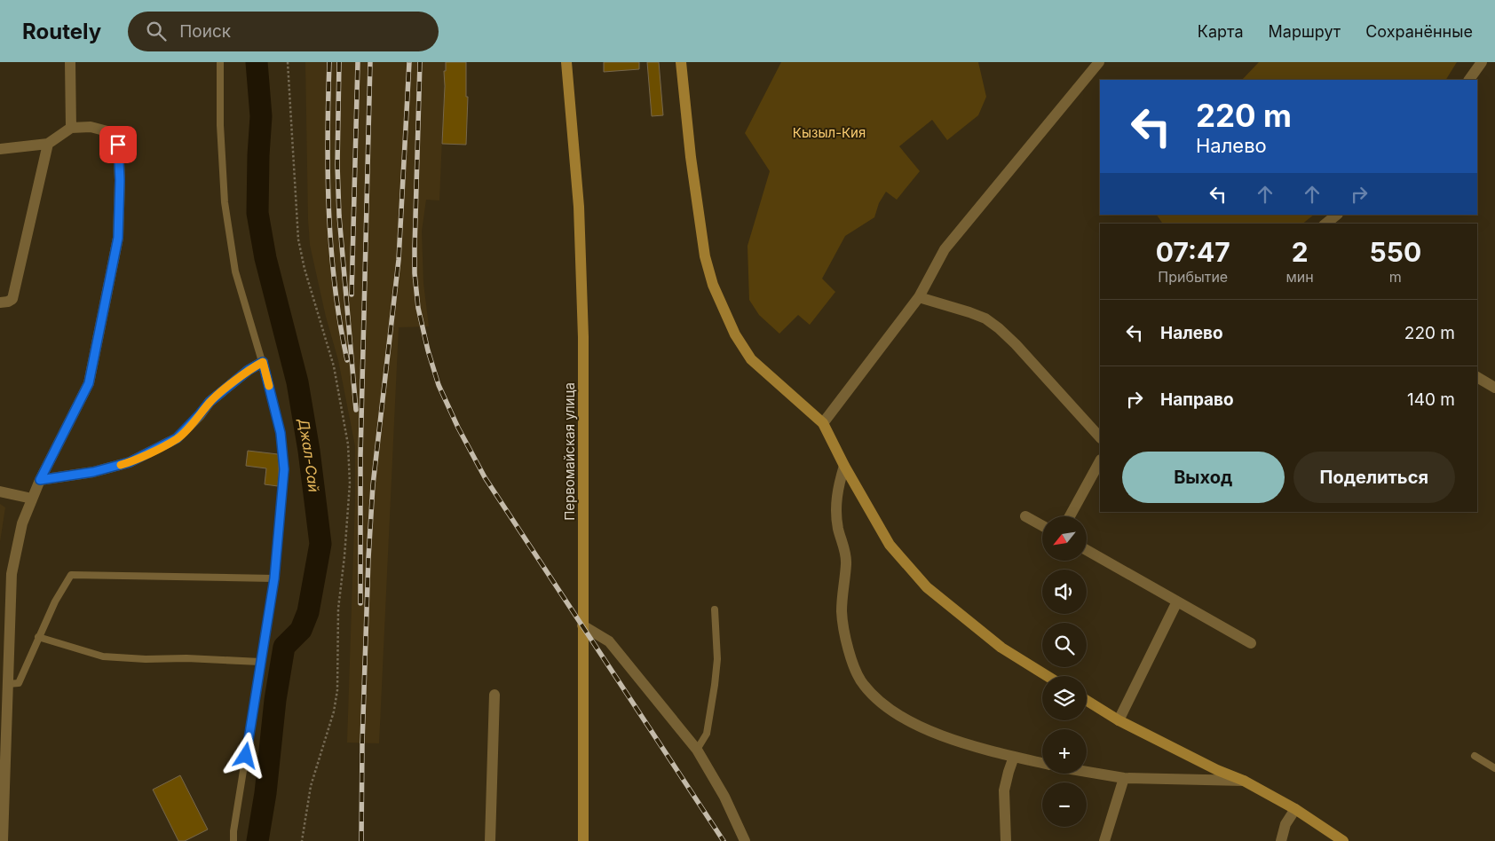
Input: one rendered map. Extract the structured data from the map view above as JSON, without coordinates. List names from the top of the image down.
{
  "streets": {
    "street": ["Первомайская улица"]
  },
  "water": ["Джал-Сай"],
  "parks": ["Кызыл-Кия"],
  "north": "bottom left",
  "page": {
    "header": "Routely",
    "search": "Поиск",
    "nav": ["Карта", "Маршрут", "Сохранённые"],
    "turn": ["220 m", "Налево"],
    "eta": [
      "07:47",
      "Прибытие",
      "2",
      "мин",
      "550",
      "m"
    ],
    "list": [
      {
        "name": "Налево",
        "value": "220 m"
      },
      {
        "name": "Направо",
        "value": "140 m"
      }
    ],
    "buttons": ["Выход", "Поделиться"],
    "map_buttons": ["+", "−"]
  }
}
